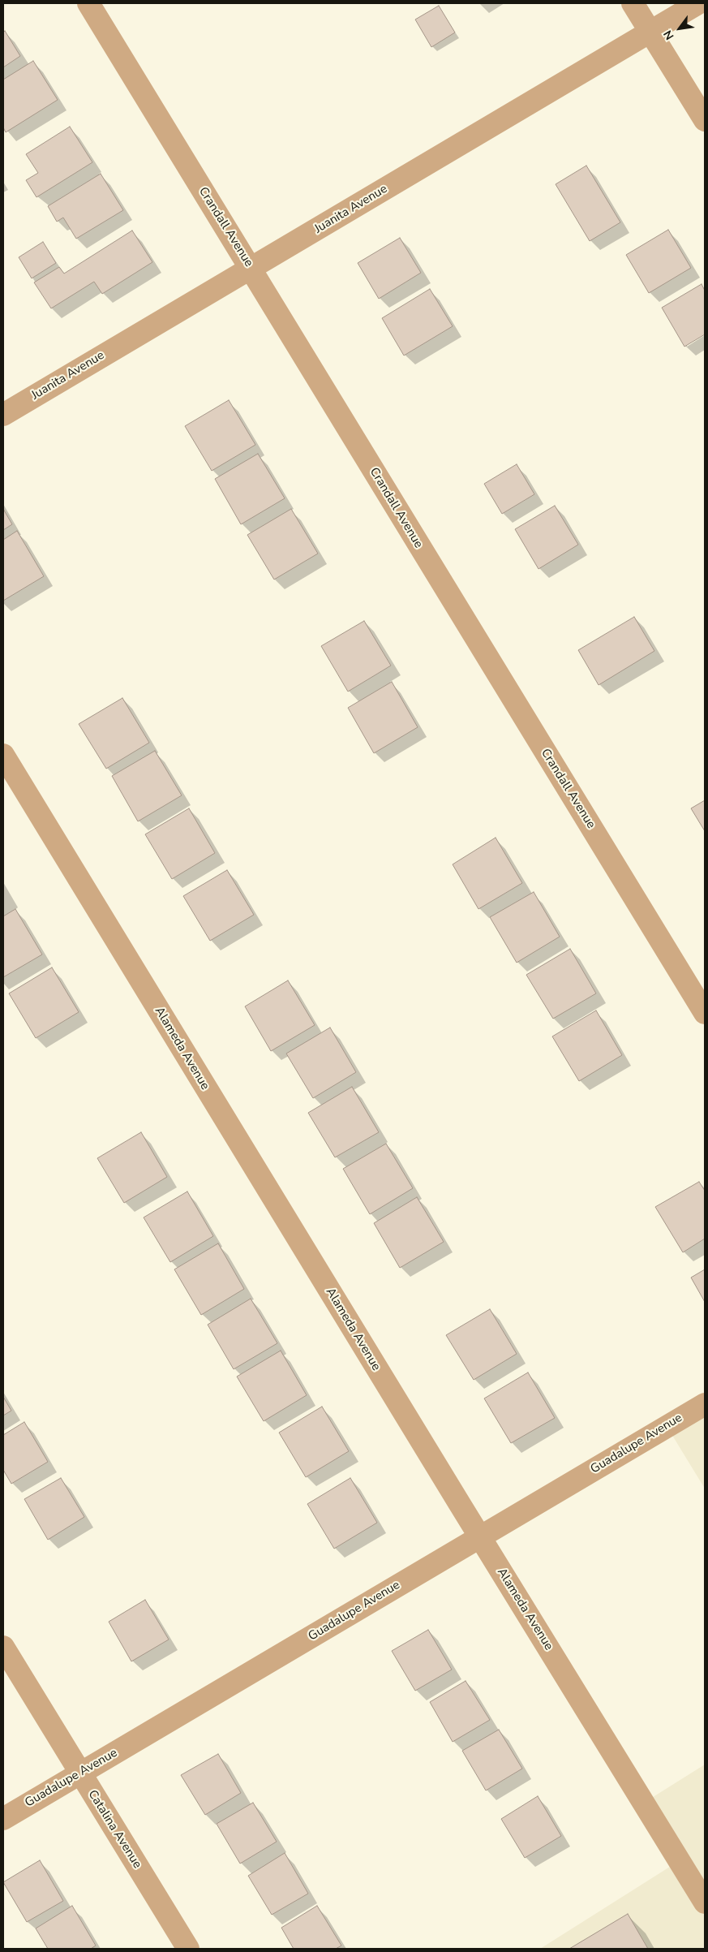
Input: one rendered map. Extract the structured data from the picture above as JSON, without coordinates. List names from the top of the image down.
{
  "streets": {
    "street": [
      "Juanita Avenue",
      "Crandall Avenue",
      "Alameda Avenue",
      "Guadalupe Avenue",
      "Catalina Avenue"
    ]
  },
  "crossings": [
    ["Juanita Avenue", "Crandall Avenue"],
    ["Alameda Avenue", "Guadalupe Avenue"],
    ["Guadalupe Avenue", "Catalina Avenue"]
  ],
  "north": "bottom left"
}
